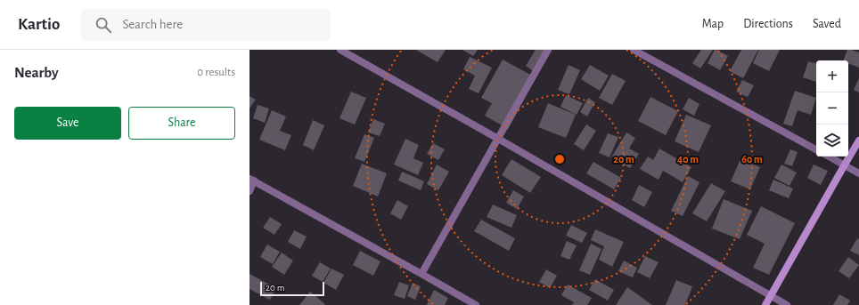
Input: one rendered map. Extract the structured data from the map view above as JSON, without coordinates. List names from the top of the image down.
{
  "scale_bar": "20 m",
  "page": {
    "header": "Kartio",
    "search": "Search here",
    "nav": ["Map", "Directions", "Saved"],
    "heading": ["Nearby", "0 results"],
    "map_buttons": ["+", "−"],
    "buttons": ["Save", "Share"],
    "scale": "20 m"
  },
  "rings": ["20 m", "40 m", "60 m"]
}
